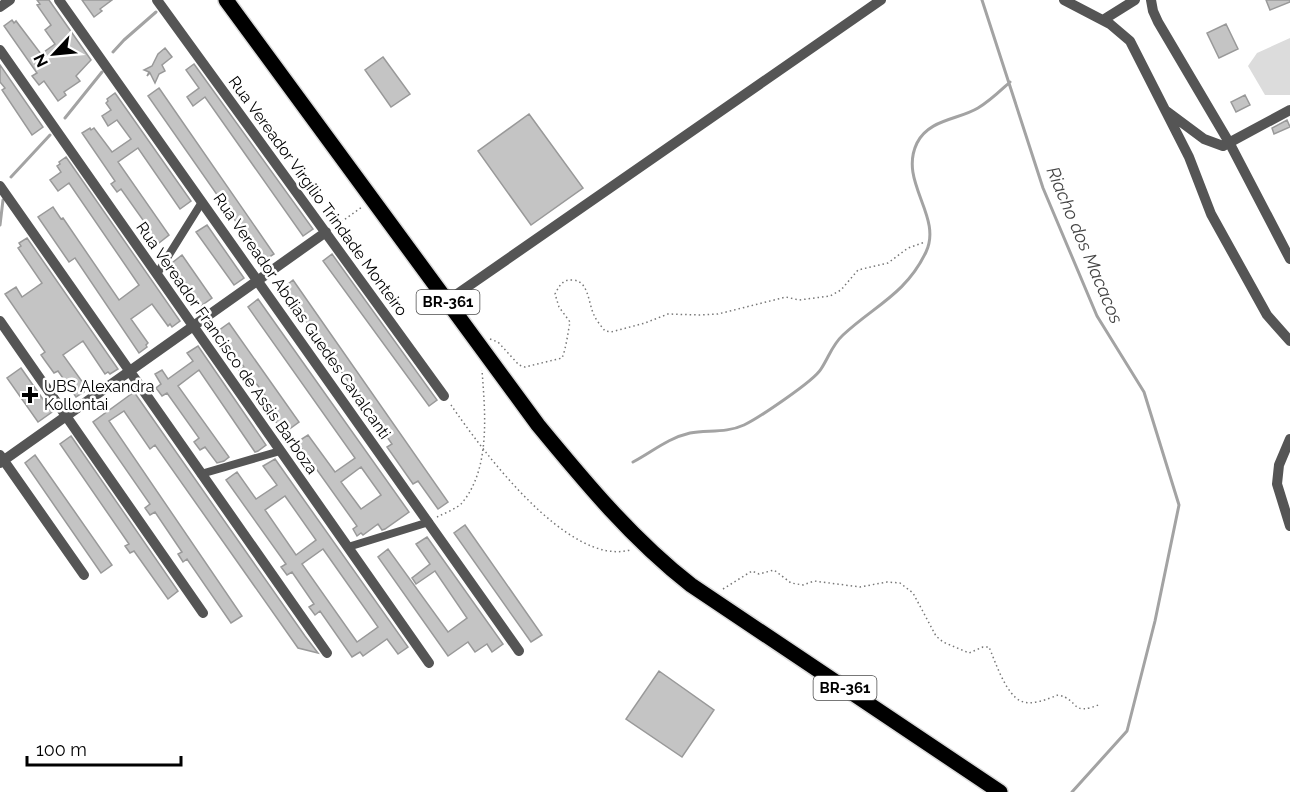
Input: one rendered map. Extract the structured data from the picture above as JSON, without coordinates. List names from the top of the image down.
{
  "streets": {
    "main road": ["BR-361"],
    "street": ["Rua Vereador Virgílio Trindade Monteiro", "Rua Vereador Abdias Guedes Cavalcanti", "Rua Vereador Francisco de Assis Barboza"]
  },
  "water": ["Riacho dos Macacos"],
  "places": {
    "health": ["UBS Alexandra Kollontai"]
  },
  "scale_bar": "100 m",
  "north": "bottom left"
}
